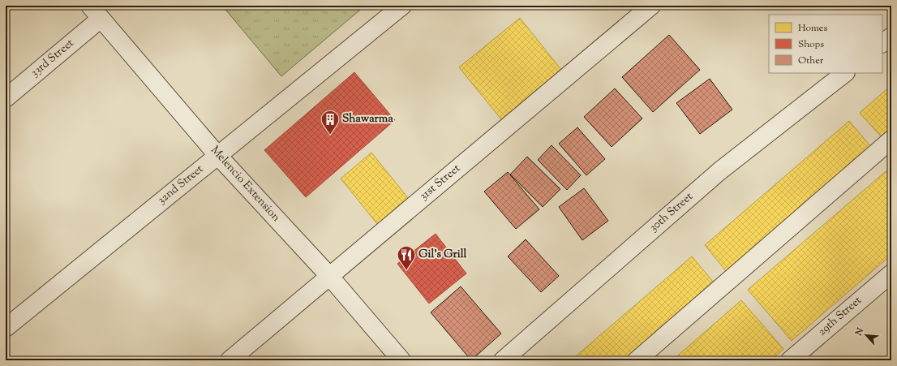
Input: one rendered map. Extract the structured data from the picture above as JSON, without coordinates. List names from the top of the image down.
{
  "streets": {
    "street": [
      "33rd Street",
      "31st Street",
      "Melencio Extension",
      "32nd Street",
      "30th Street",
      "29th Street"
    ]
  },
  "crossings": [
    ["33rd Street", "Melencio Extension"],
    ["31st Street", "Melencio Extension"],
    ["Melencio Extension", "32nd Street"]
  ],
  "places": {
    "building": ["Shawarma"],
    "restaurant": ["Gil's Grill"]
  },
  "legend": ["Homes", "Shops", "Other"],
  "north": "top left"
}
